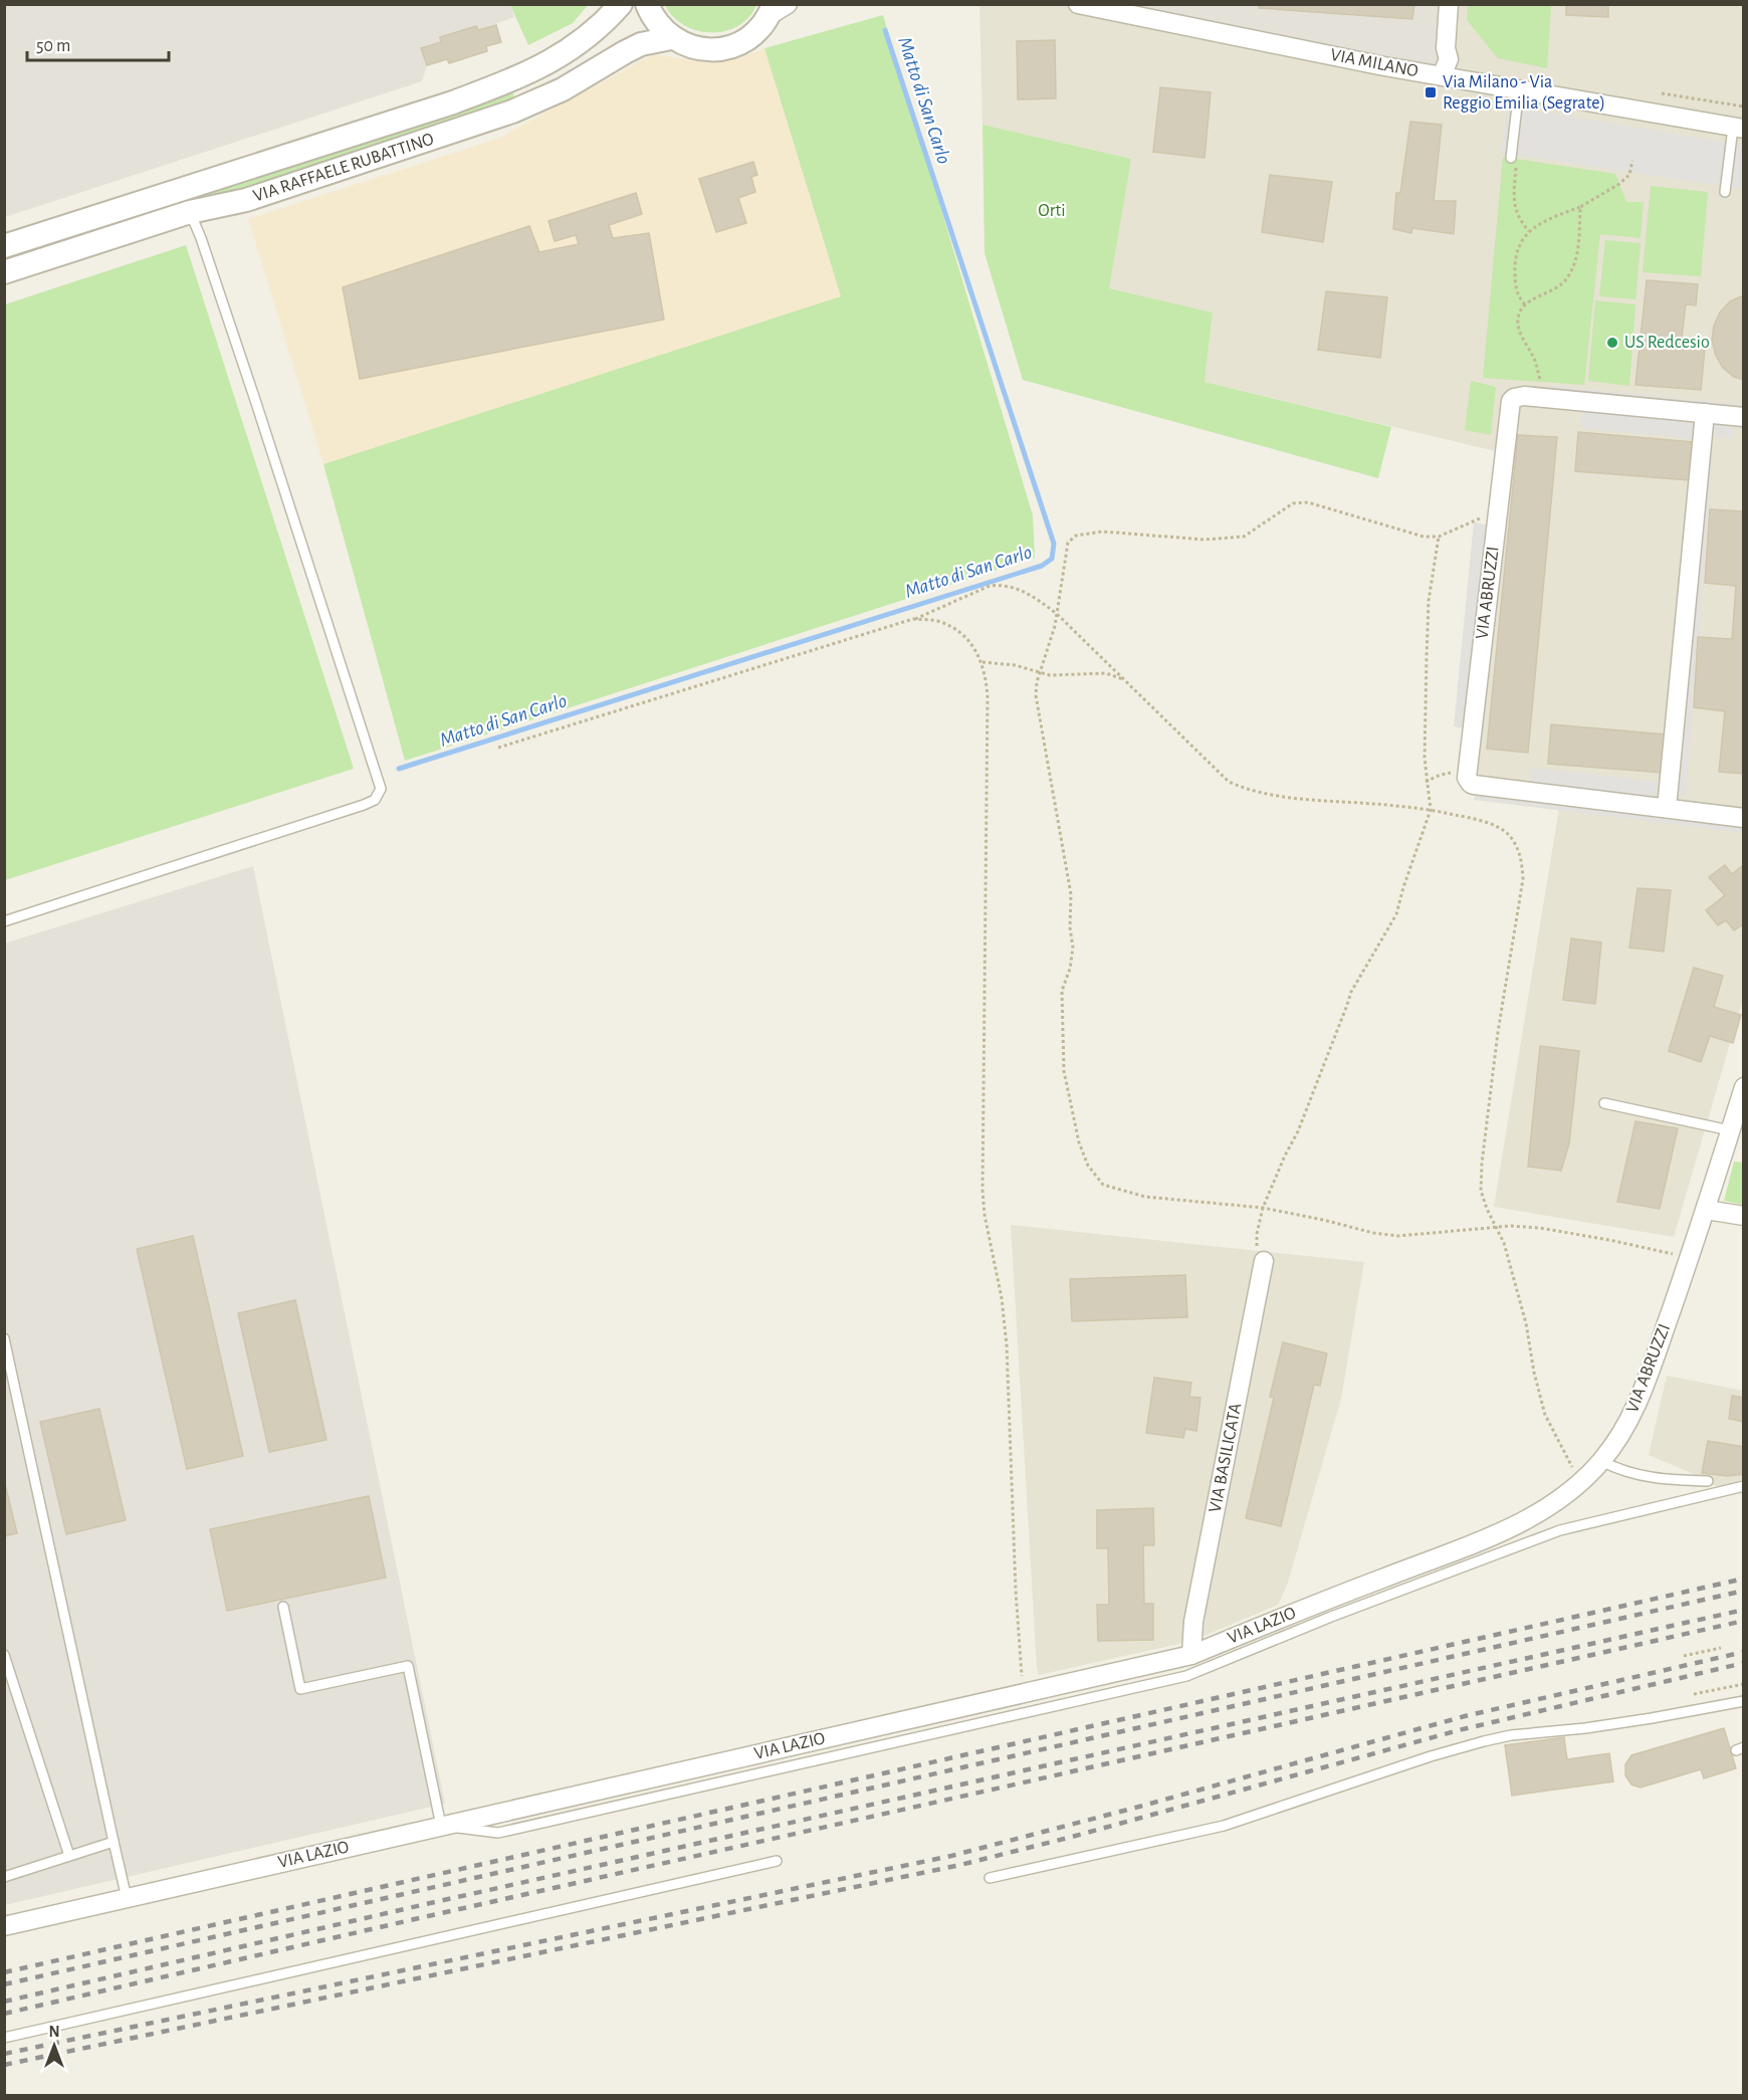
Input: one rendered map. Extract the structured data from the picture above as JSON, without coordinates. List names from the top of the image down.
{
  "streets": {
    "street": [
      "VIA MILANO",
      "VIA RAFFAELE RUBATTINO",
      "VIA ABRUZZI",
      "VIA BASILICATA",
      "VIA LAZIO"
    ]
  },
  "crossings": [
    ["VIA ABRUZZI", "VIA LAZIO"],
    ["VIA BASILICATA", "VIA LAZIO"]
  ],
  "water": ["Matto di San Carlo"],
  "parks": ["Orti"],
  "places": {
    "transit": ["Via Milano - Via Reggio Emilia (Segrate)"],
    "other": ["US Redcesio"]
  },
  "scale_bar": "50 m",
  "north": "top"
}
